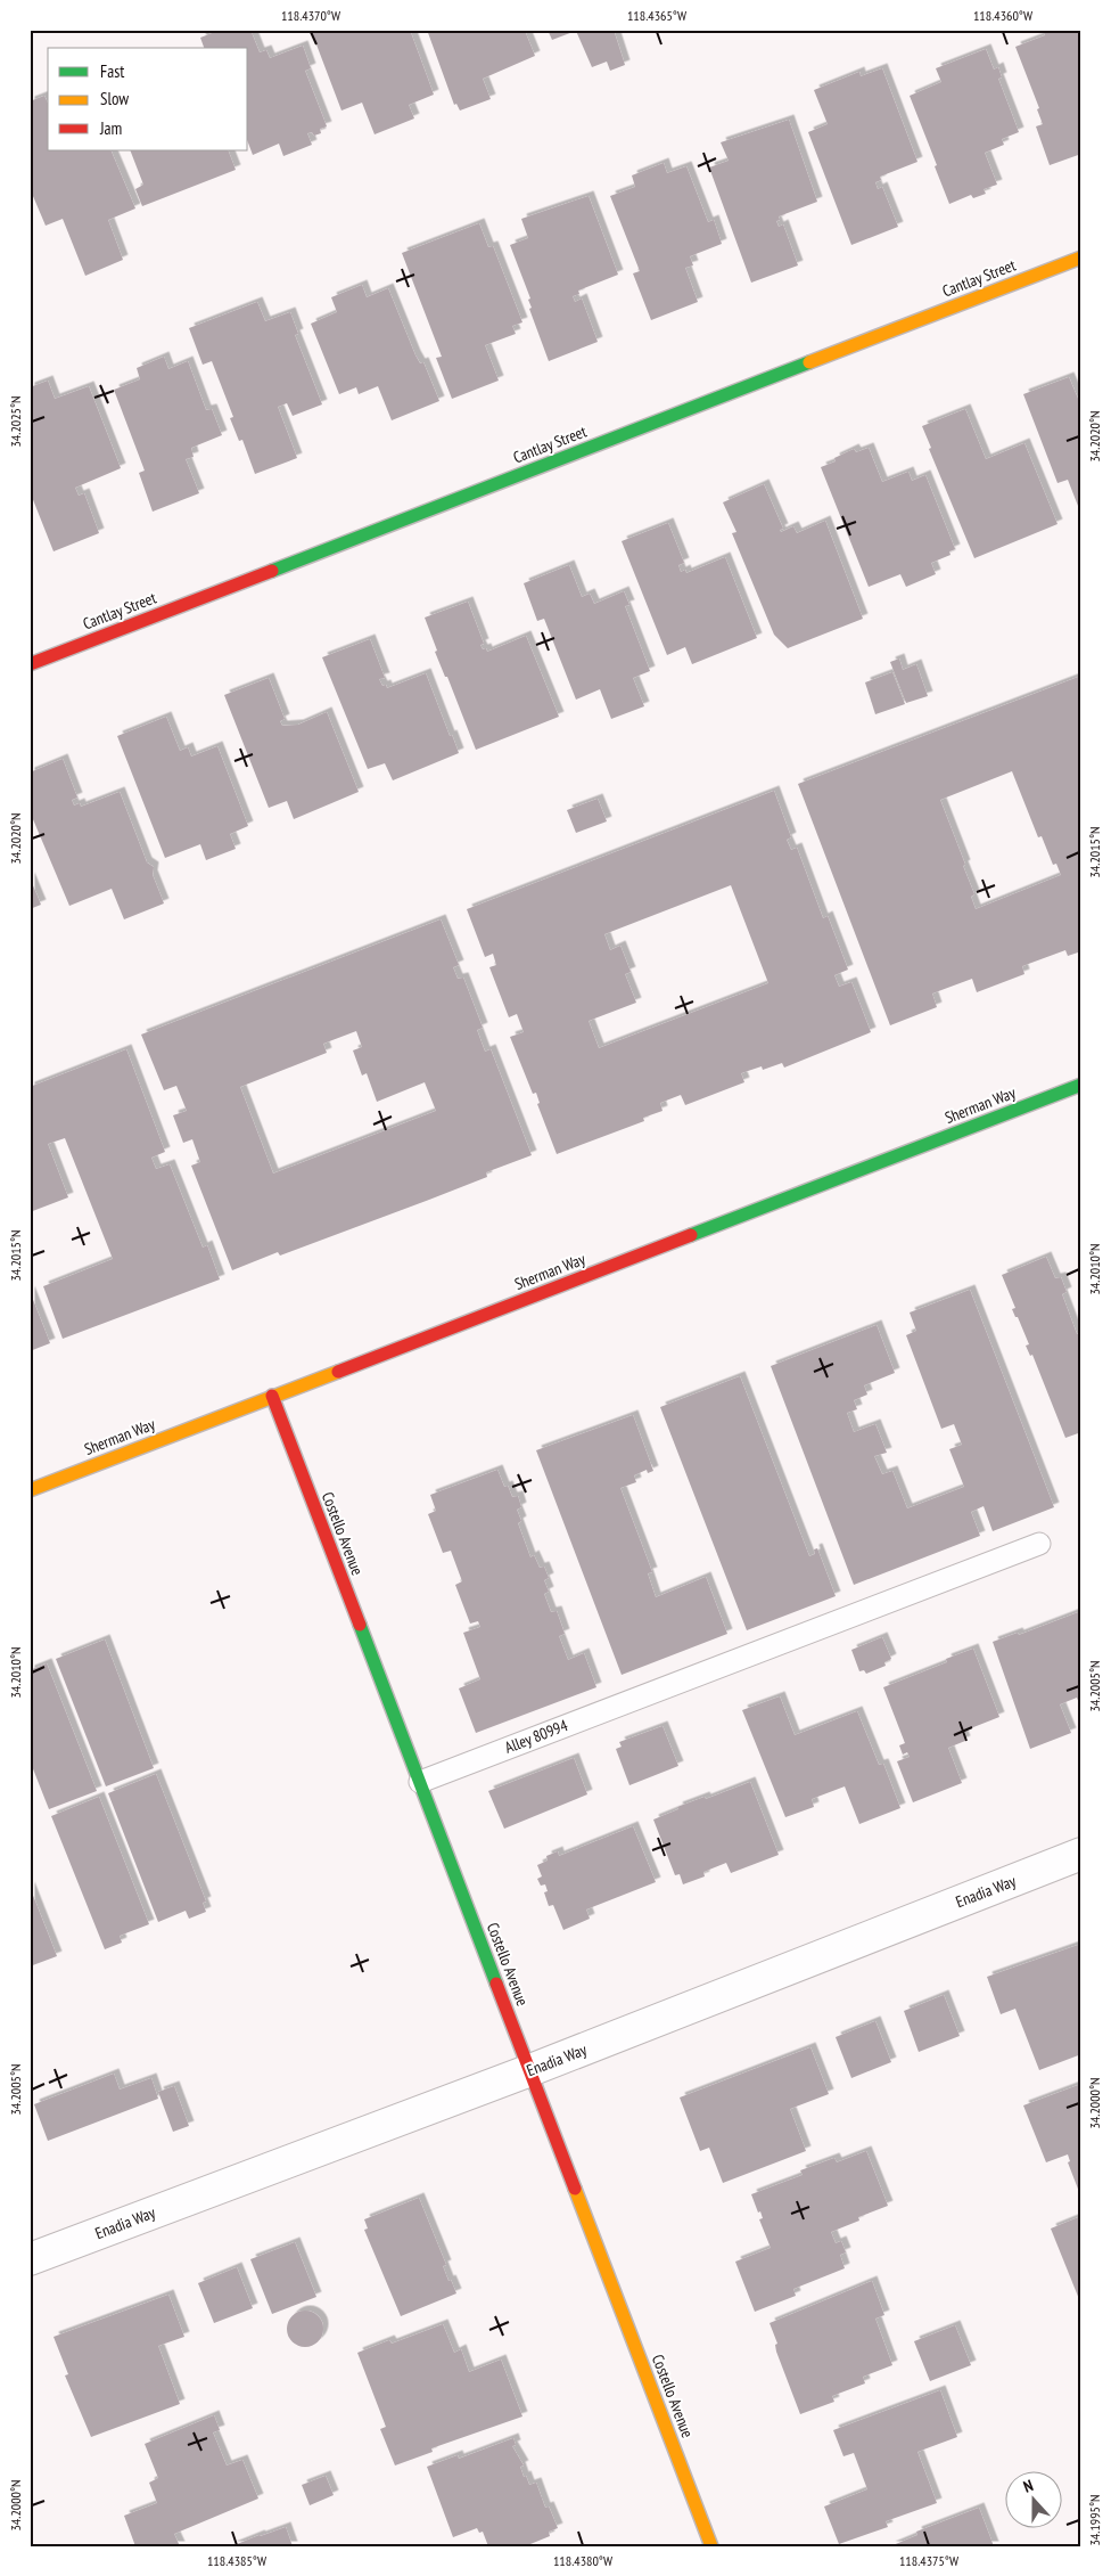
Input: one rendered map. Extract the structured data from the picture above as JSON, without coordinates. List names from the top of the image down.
{
  "streets": {
    "street": [
      "Cantlay Street",
      "Sherman Way",
      "Costello Avenue",
      "Enadia Way"
    ],
    "lane": ["Alley 80994"]
  },
  "crossings": [
    ["Sherman Way", "Costello Avenue"],
    ["Costello Avenue", "Alley 80994"],
    ["Costello Avenue", "Enadia Way"]
  ],
  "legend": ["Fast", "Slow", "Jam"],
  "north": "top",
  "coordinates": [
    "118.4370°W",
    "118.4365°W",
    "118.4360°W",
    "34.2025°N",
    "34.2020°N",
    "34.2015°N",
    "34.2010°N",
    "34.2005°N",
    "34.2000°N",
    "34.1995°N",
    "118.4385°W",
    "118.4380°W",
    "118.4375°W"
  ]
}
